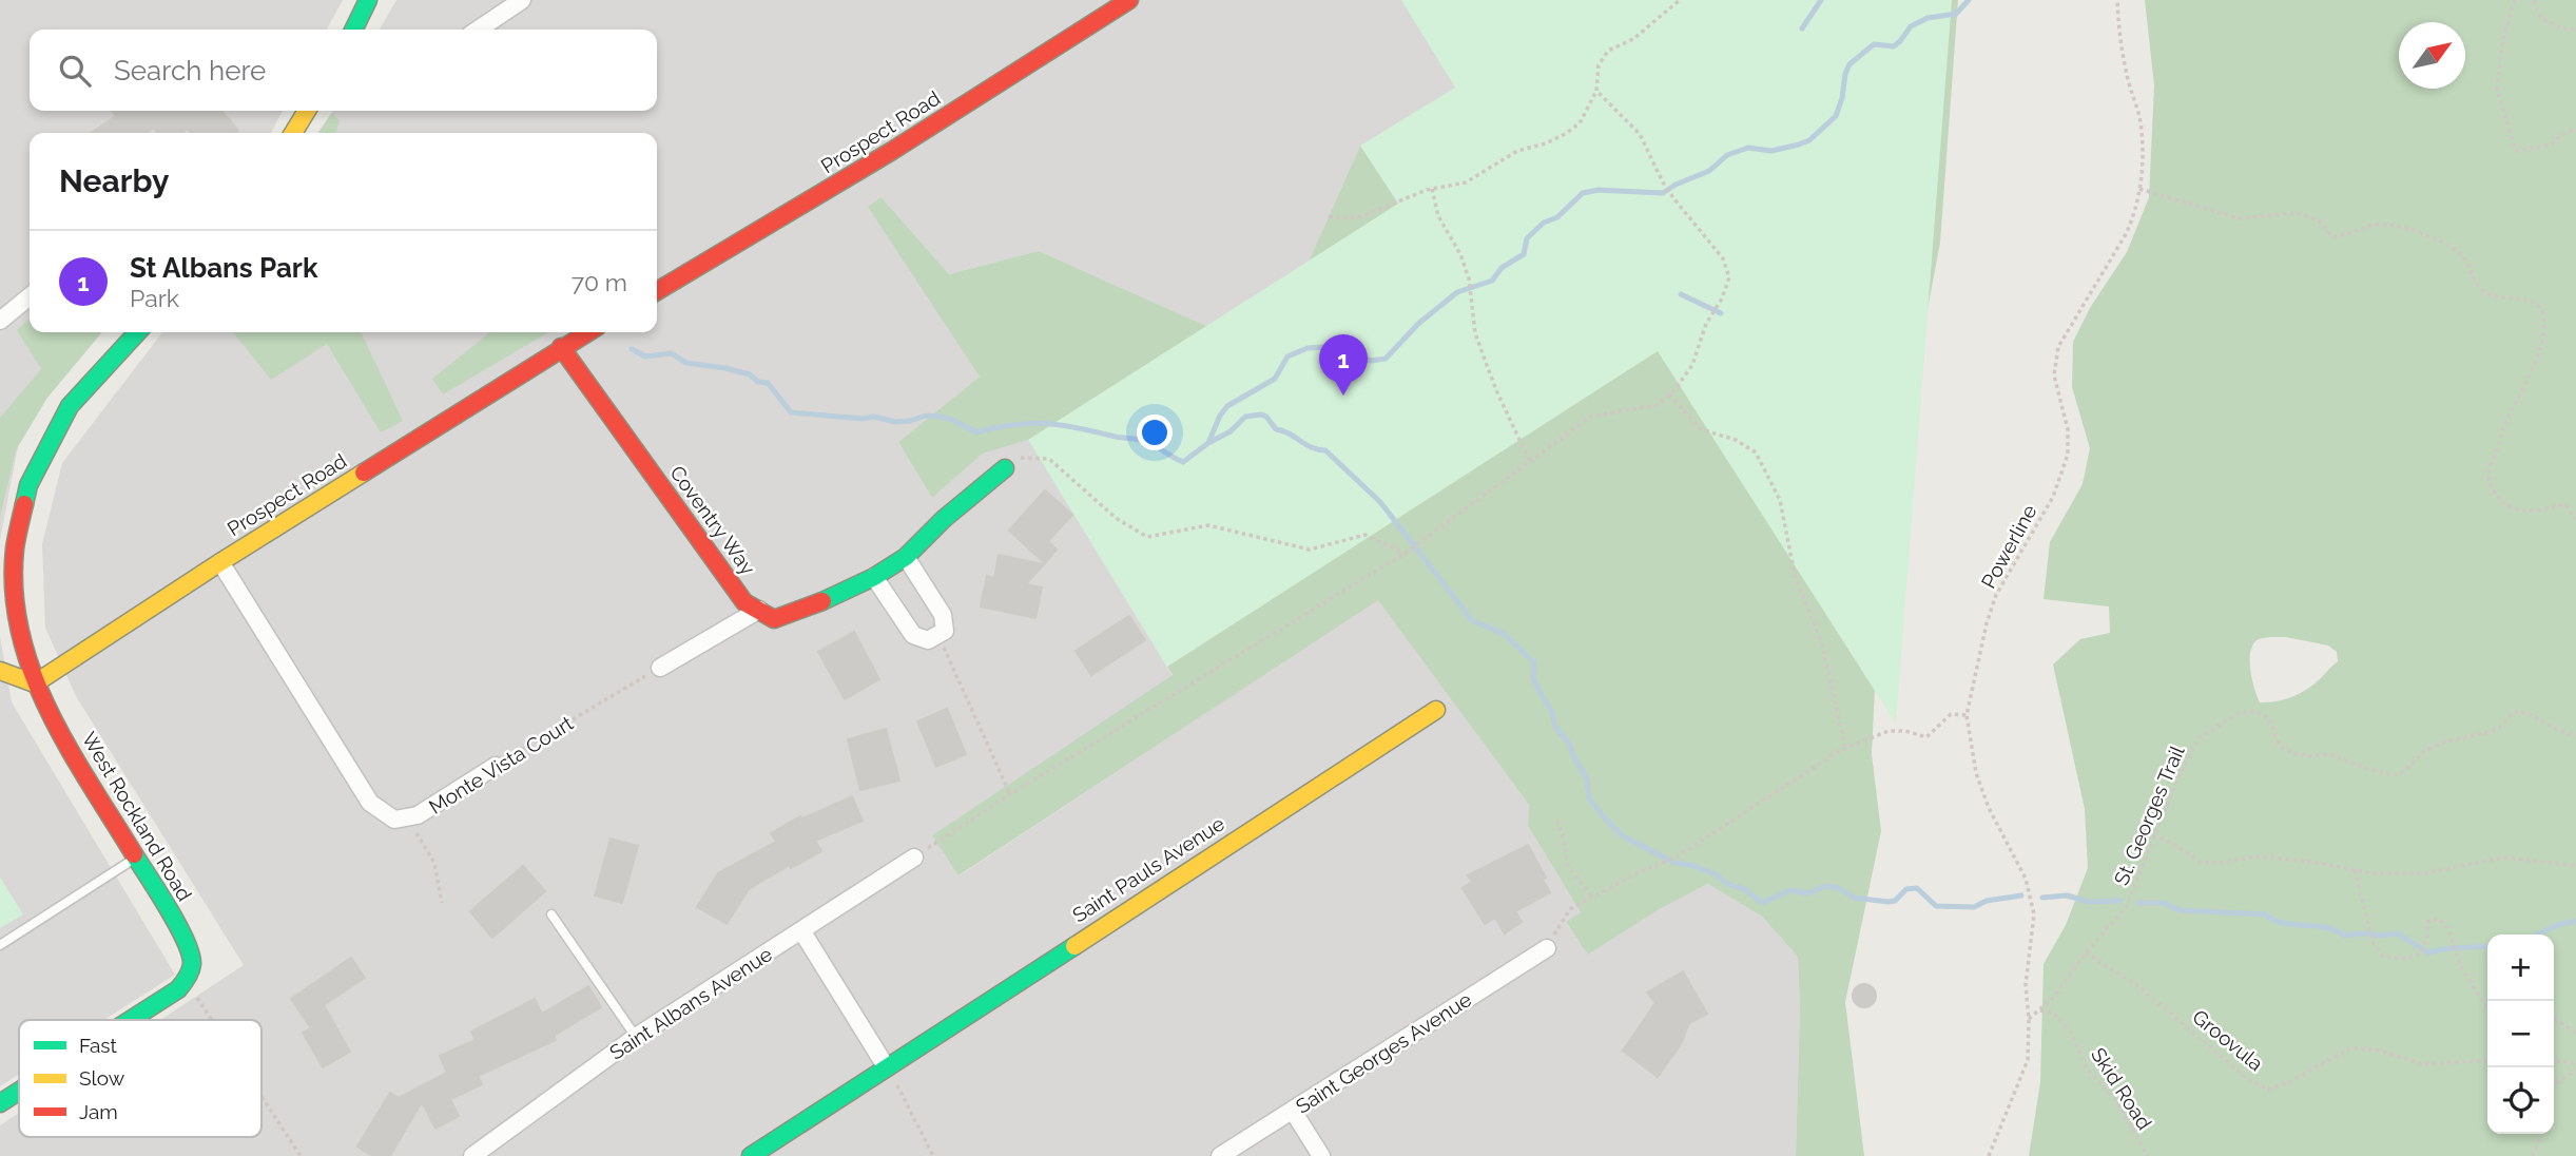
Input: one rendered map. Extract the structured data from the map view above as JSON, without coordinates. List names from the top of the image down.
{
  "streets": {
    "street": [
      "Prospect Road",
      "Coventry Way",
      "Monte Vista Court",
      "West Rockland Road",
      "Saint Pauls Avenue",
      "Saint Albans Avenue",
      "Saint Georges Avenue"
    ],
    "path": [
      "Powerline",
      "St. Georges Trail",
      "Groovula",
      "Skid Road"
    ]
  },
  "crossings": [
    ["Prospect Road", "Coventry Way"],
    ["Prospect Road", "Monte Vista Court"],
    ["Prospect Road", "West Rockland Road"],
    ["Powerline", "St. Georges Trail"],
    ["St. Georges Trail", "Groovula"],
    ["St. Georges Trail", "Skid Road"]
  ],
  "legend": ["Fast", "Slow", "Jam"],
  "north": "top right",
  "page": {
    "search": "Search here",
    "heading": "Nearby",
    "list": [
      {
        "mark": "1",
        "name": "St Albans Park",
        "note": "Park",
        "value": "70 m"
      }
    ],
    "pins": "1",
    "map_buttons": ["+", "−"]
  }
}
